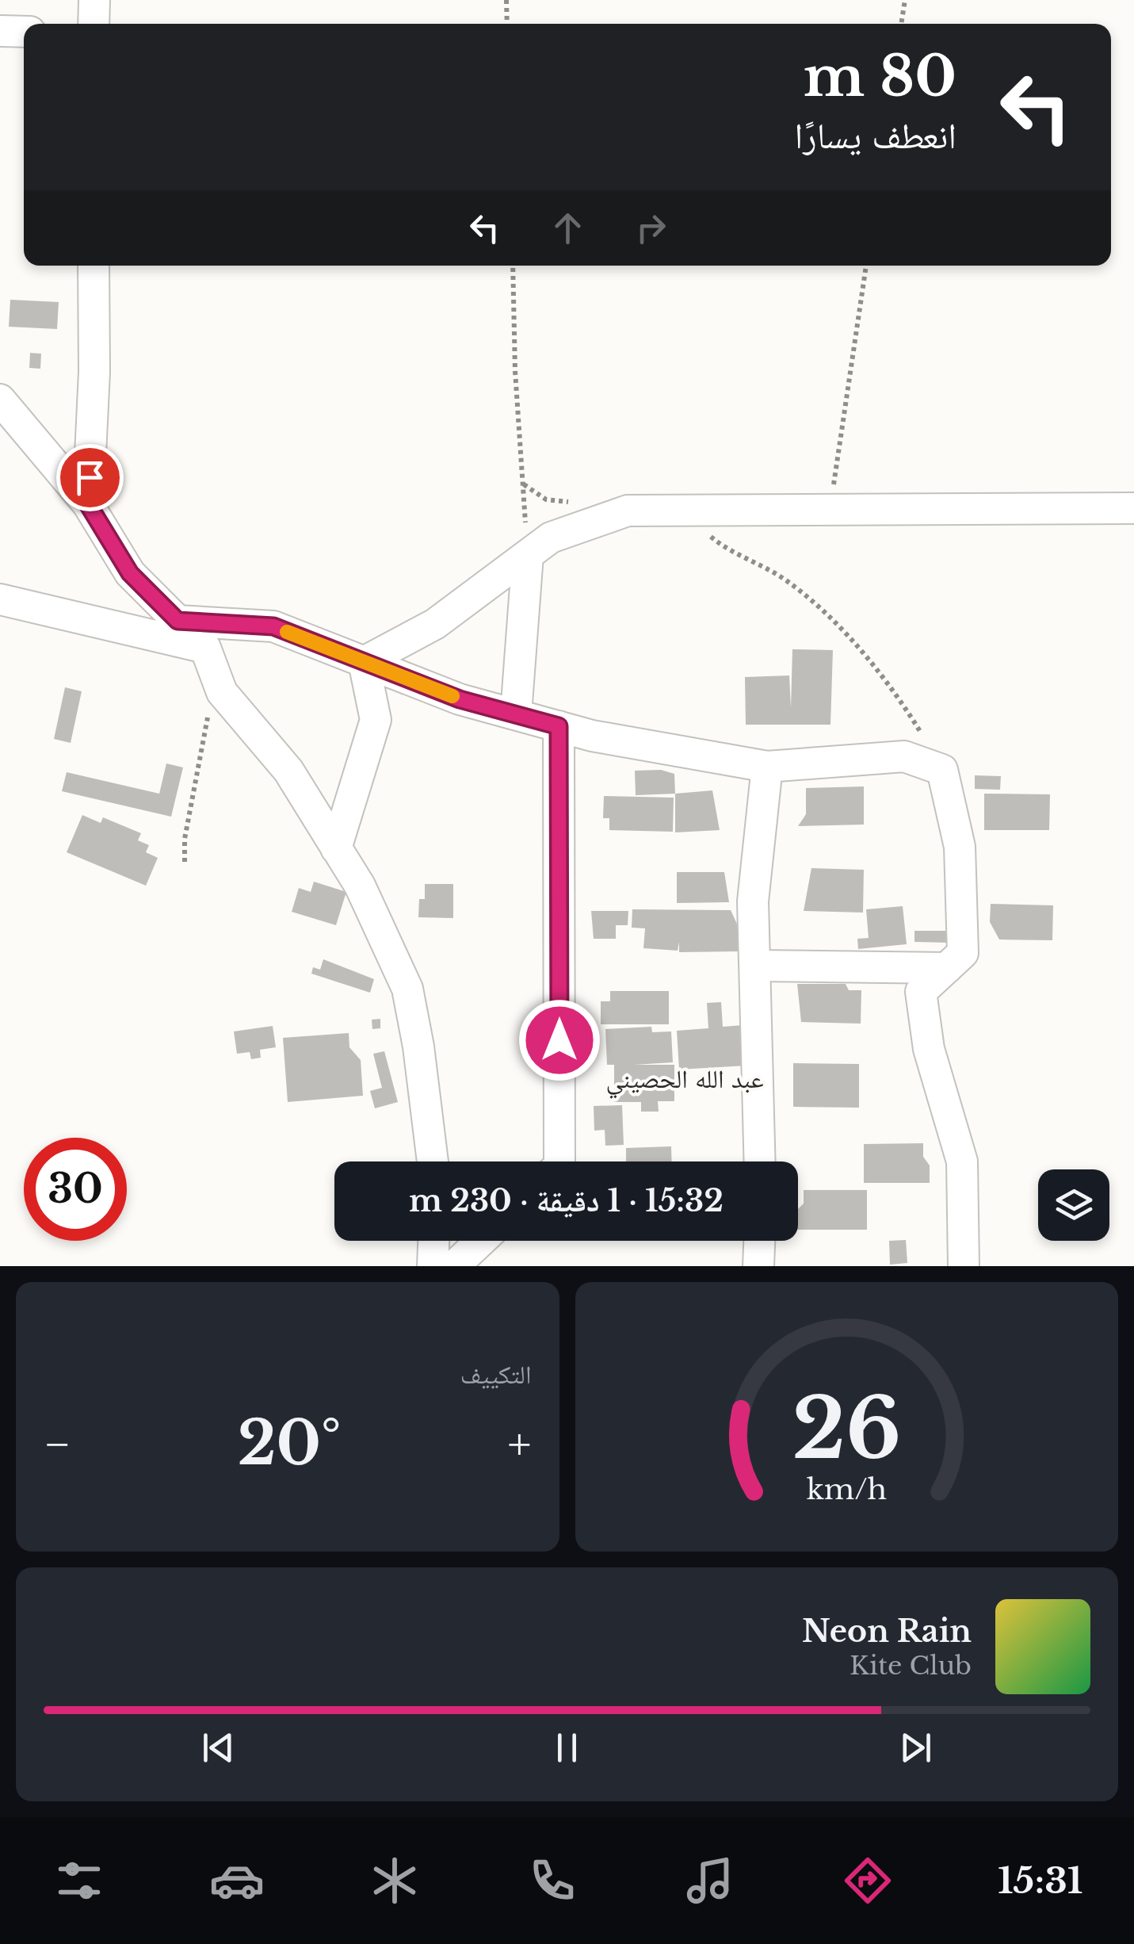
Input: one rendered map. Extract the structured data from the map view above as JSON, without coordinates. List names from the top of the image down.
{
  "districts": ["عبد الله الحصيني"],
  "page": {
    "turn": ["80 m", "انعطف يسارًا"],
    "limit": "30",
    "trip": "15:32 · 1 دقيقة · 230 m",
    "tile": "التكييف",
    "heat": ["−", "20°", "+"],
    "song": ["Neon Rain", "Kite Club"],
    "tabs": "15:31",
    "gauge": ["26", "km/h"]
  }
}
